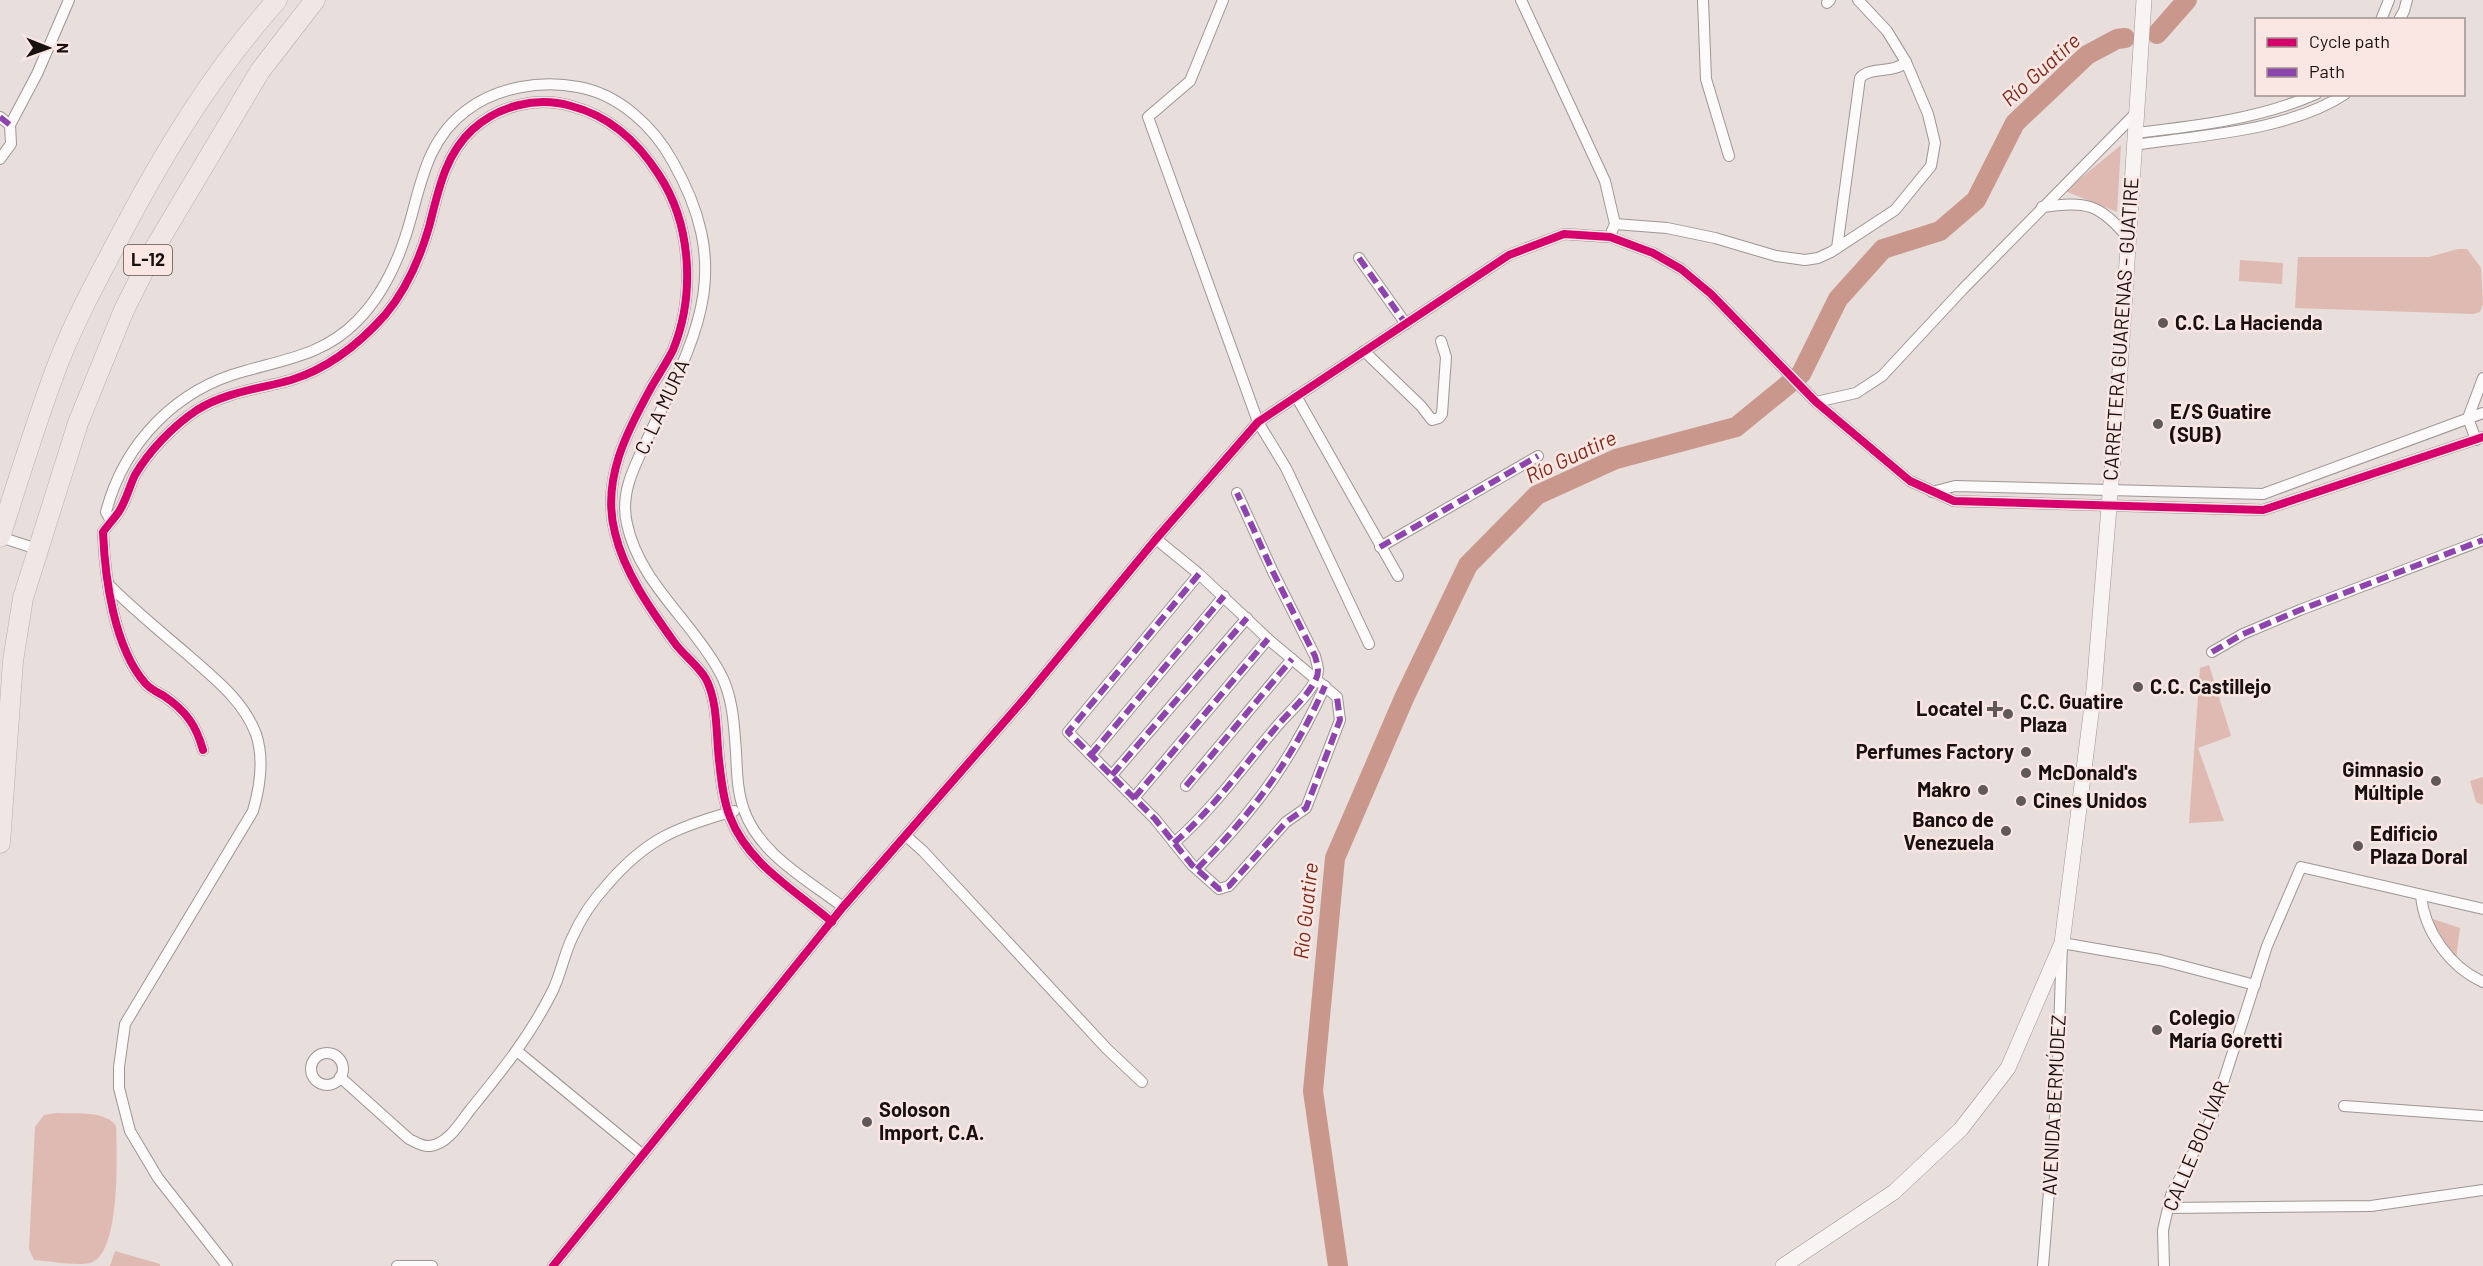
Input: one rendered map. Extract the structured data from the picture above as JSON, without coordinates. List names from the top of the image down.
{
  "streets": {
    "highway": ["L-12"],
    "main road": ["CARRETERA GUARENAS - GUATIRE"],
    "street": ["C. LA MURA", "AVENIDA BERMÚDEZ", "CALLE BOLÍVAR"]
  },
  "crossings": [
    ["CARRETERA GUARENAS - GUATIRE", "AVENIDA BERMÚDEZ"]
  ],
  "water": ["Río Guatire"],
  "places": {
    "other": [
      "C.C. La Hacienda",
      "E/S Guatire (SUB)",
      "C.C. Castillejo",
      "C.C. Guatire Plaza",
      "Perfumes Factory",
      "McDonald's",
      "Gimnasio Múltiple",
      "Makro",
      "Cines Unidos",
      "Banco de Venezuela",
      "Edificio Plaza Doral",
      "Colegio María Goretti",
      "Soloson Import, C.A."
    ],
    "health": ["Locatel"]
  },
  "legend": ["Cycle path", "Path"],
  "north": "right"
}
